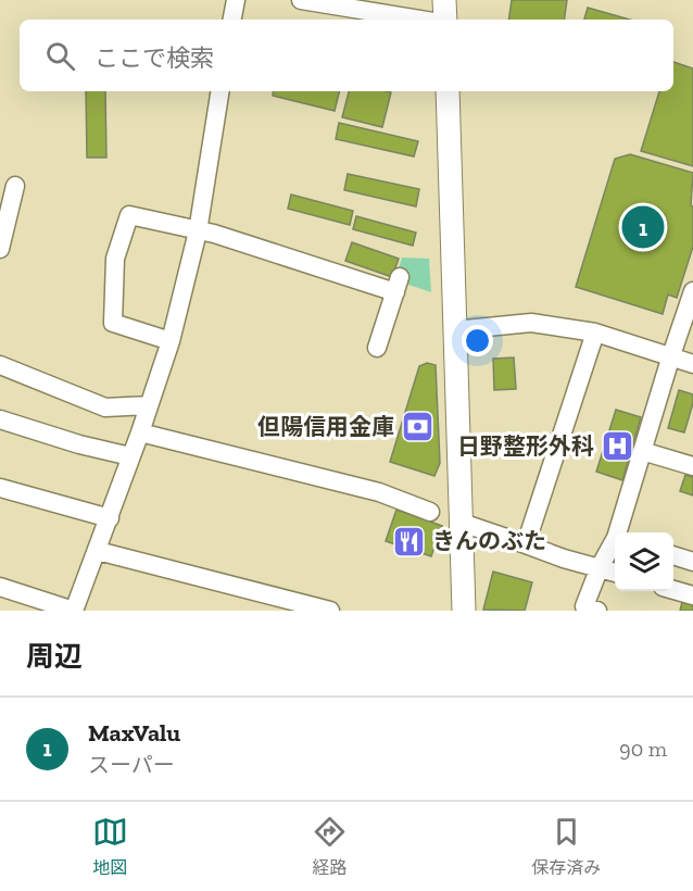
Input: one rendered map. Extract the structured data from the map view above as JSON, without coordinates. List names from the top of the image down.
{
  "places": {
    "bank": ["但陽信用金庫"],
    "hospital": ["日野整形外科"],
    "restaurant": ["きんのぶた"]
  },
  "page": {
    "search": "ここで検索",
    "pins": "1",
    "heading": "周辺",
    "list": [
      {
        "mark": "1",
        "name": "MaxValu",
        "note": "スーパー",
        "value": "90 m"
      }
    ],
    "nav": ["地図", "経路", "保存済み"]
  }
}
